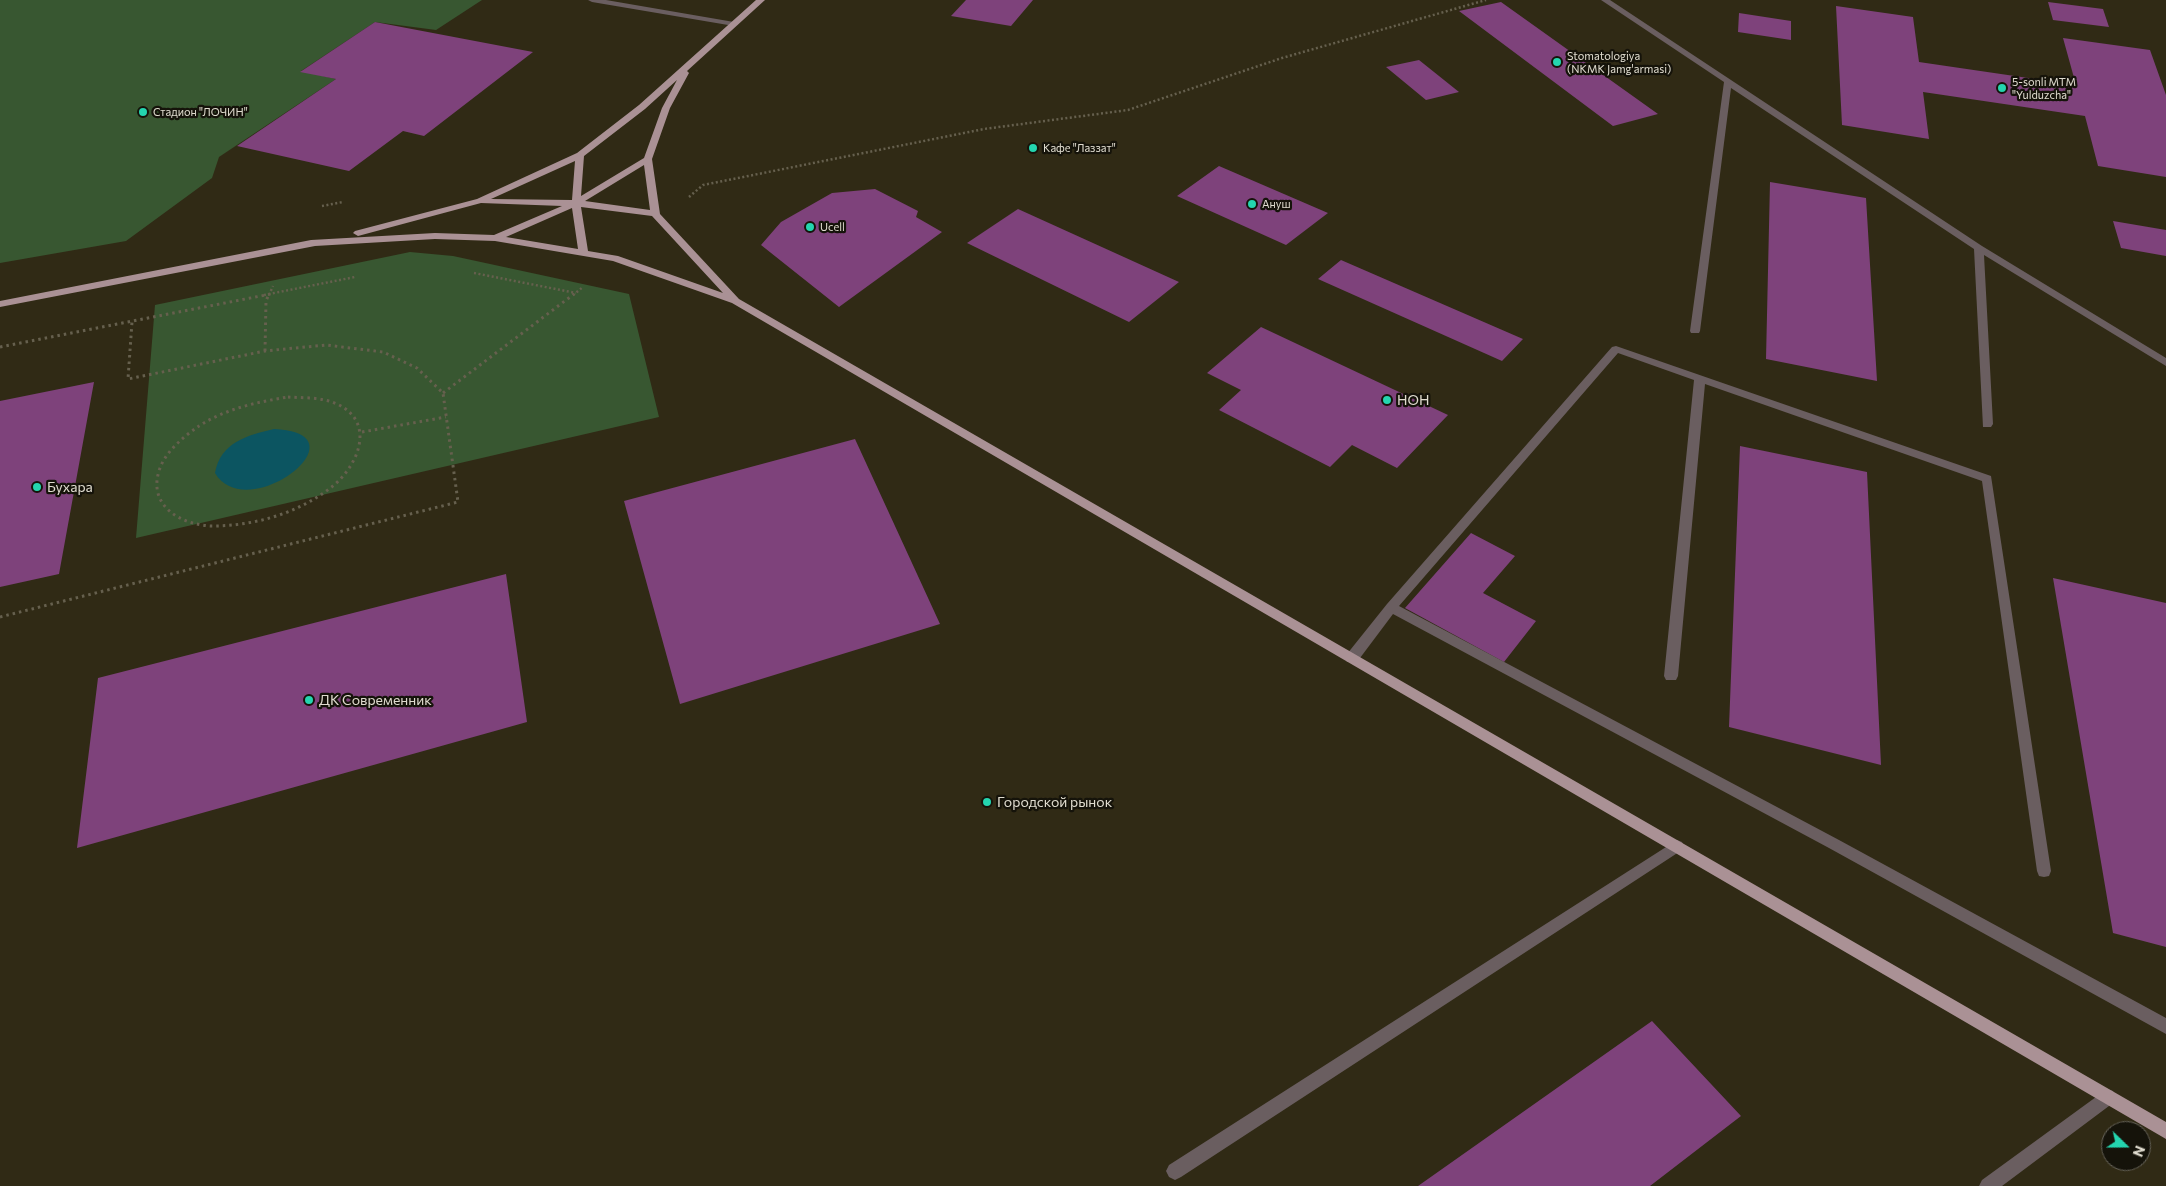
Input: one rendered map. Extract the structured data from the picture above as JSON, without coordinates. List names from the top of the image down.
{
  "places": [
    "Stomatologiya (NKMK Jamg'armasi)",
    "5-sonli MTM \"Yulduzcha\"",
    "Стадион \"ЛОЧИН\"",
    "Кафе \"Лаззат\"",
    "Ануш",
    "Ucell",
    "НОН",
    "Бухара",
    "ДК Современник",
    "Городской рынок"
  ],
  "north": "right"
}
